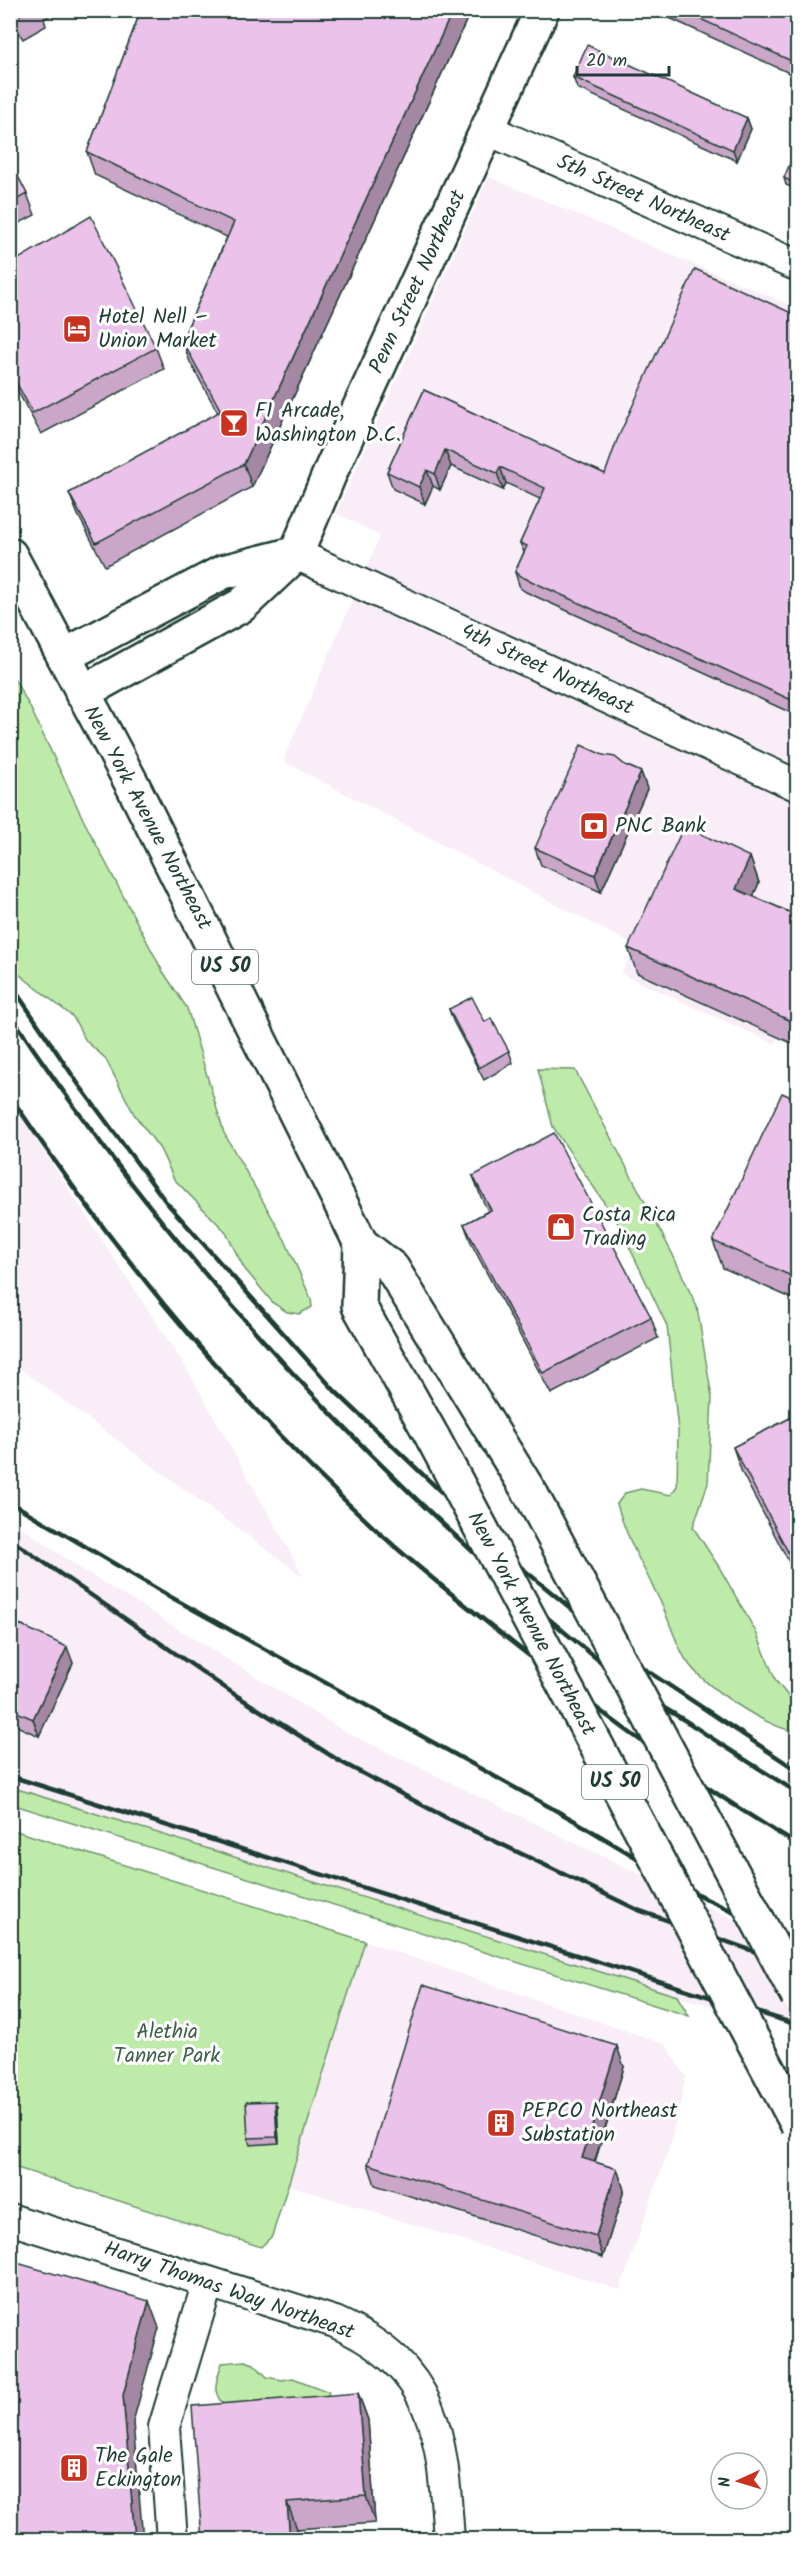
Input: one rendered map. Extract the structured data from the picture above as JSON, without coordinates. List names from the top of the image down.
{
  "streets": {
    "main road": ["Penn Street Northeast", "New York Avenue Northeast", "US 50"],
    "street": ["5th Street Northeast", "4th Street Northeast", "Harry Thomas Way Northeast"]
  },
  "crossings": [
    ["5th Street Northeast", "Penn Street Northeast"],
    ["Penn Street Northeast", "4th Street Northeast"]
  ],
  "parks": ["Alethia Tanner Park"],
  "places": {
    "hotel": ["Hotel Nell – Union Market"],
    "bar": ["F1 Arcade, Washington D.C."],
    "bank": ["PNC Bank"],
    "shop": ["Costa Rica Trading"],
    "building": ["PEPCO Northeast Substation", "The Gale Eckington"]
  },
  "scale_bar": "20 m",
  "north": "left"
}
